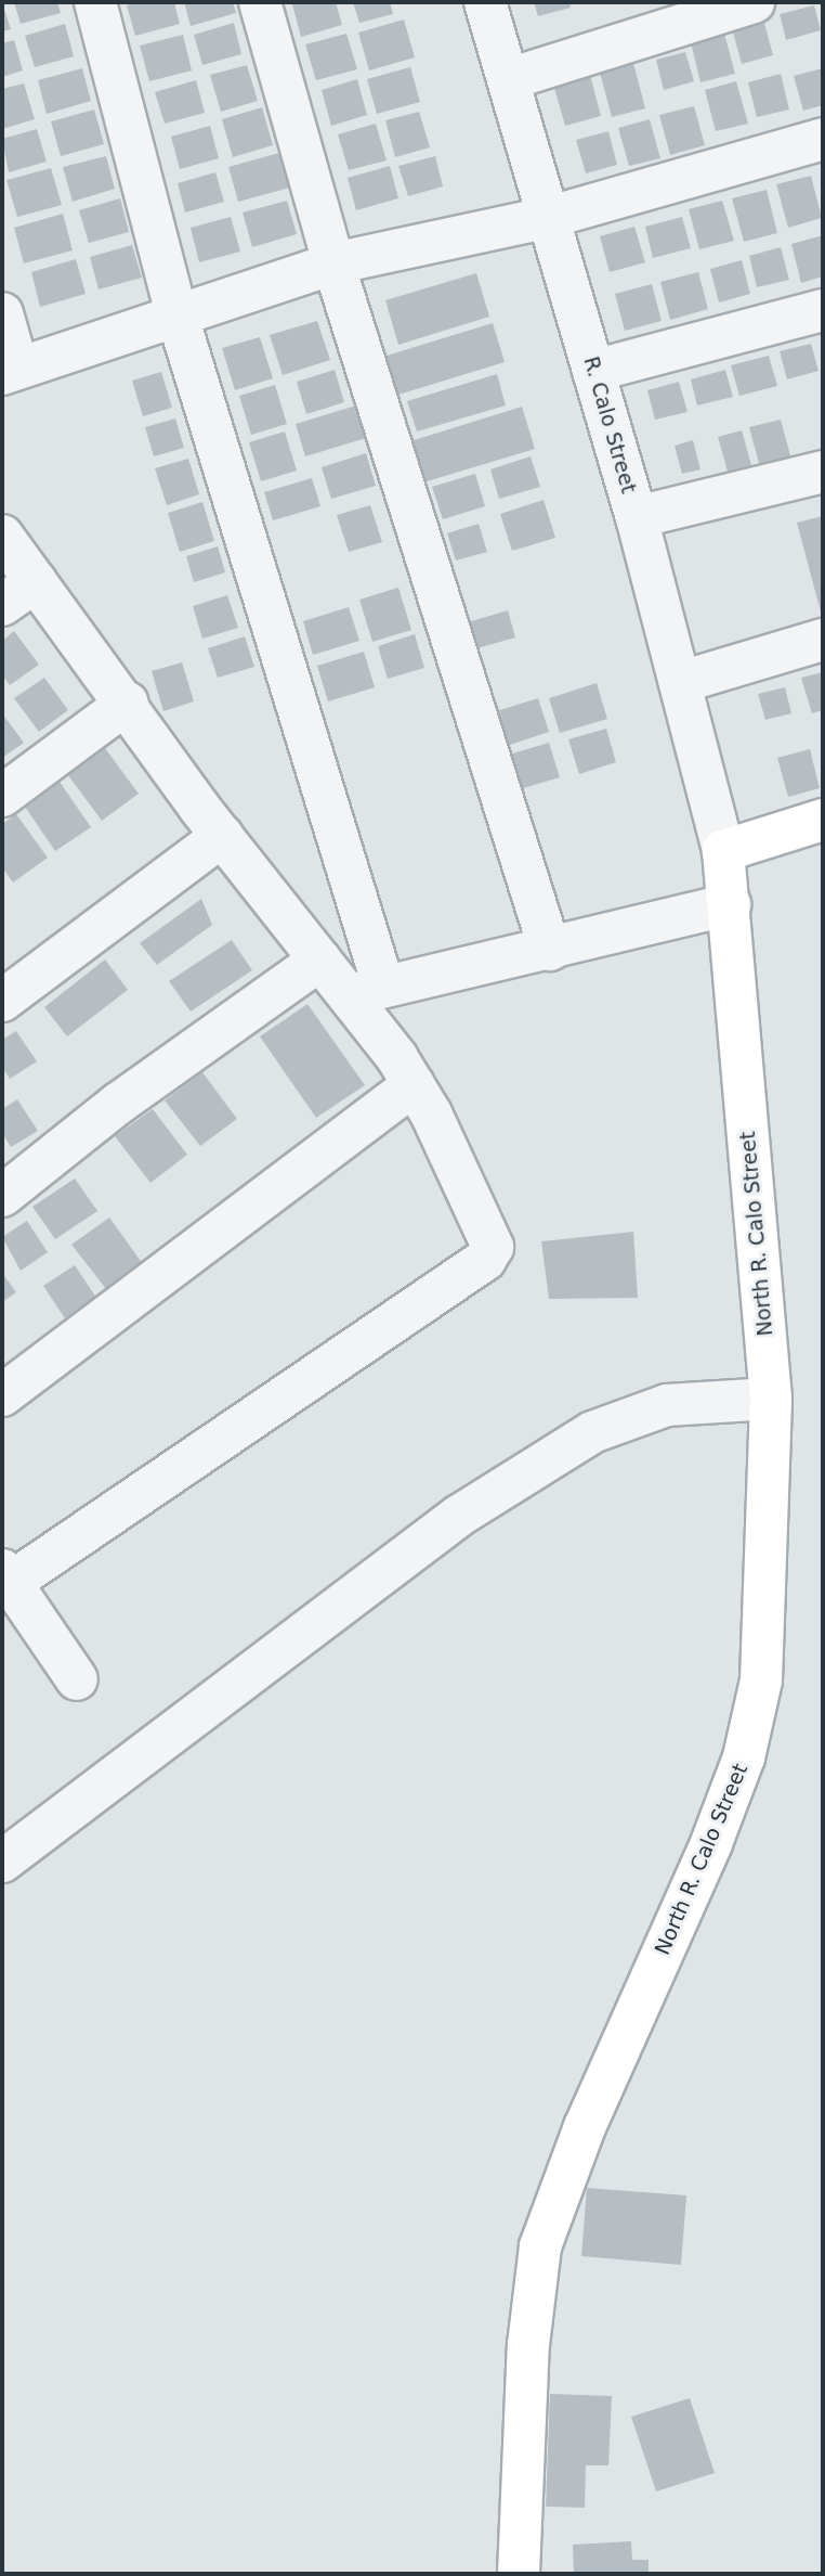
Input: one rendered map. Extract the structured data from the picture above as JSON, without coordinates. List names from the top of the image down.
{
  "streets": {
    "main road": ["North R. Calo Street"],
    "street": ["R. Calo Street"]
  },
  "crossings": [
    ["R. Calo Street", "North R. Calo Street"]
  ]
}
